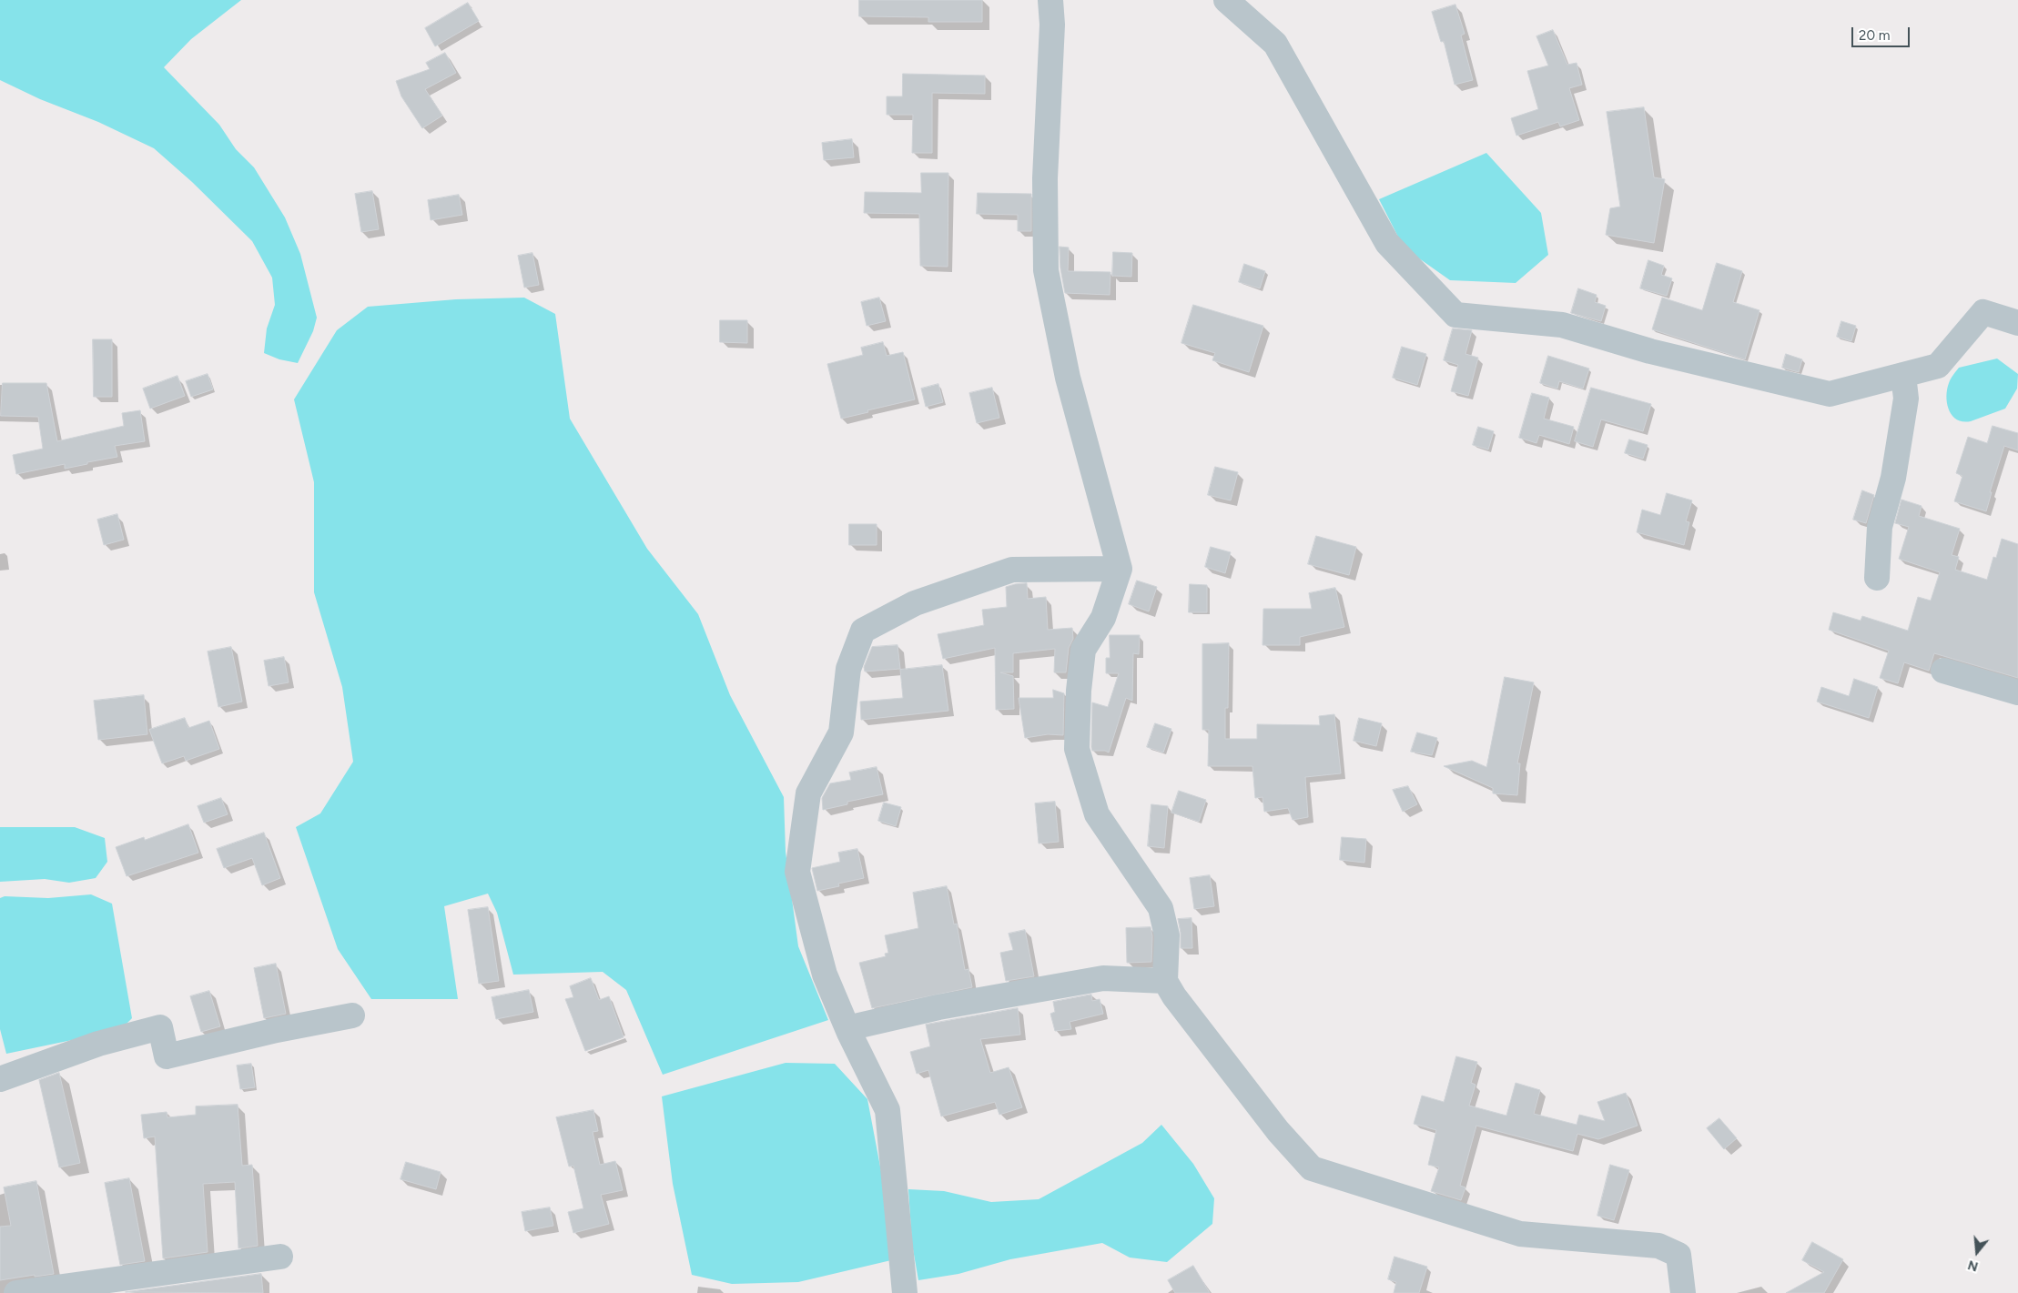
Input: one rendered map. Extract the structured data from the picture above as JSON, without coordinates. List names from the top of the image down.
{
  "scale_bar": "20 m",
  "north": "bottom"
}
